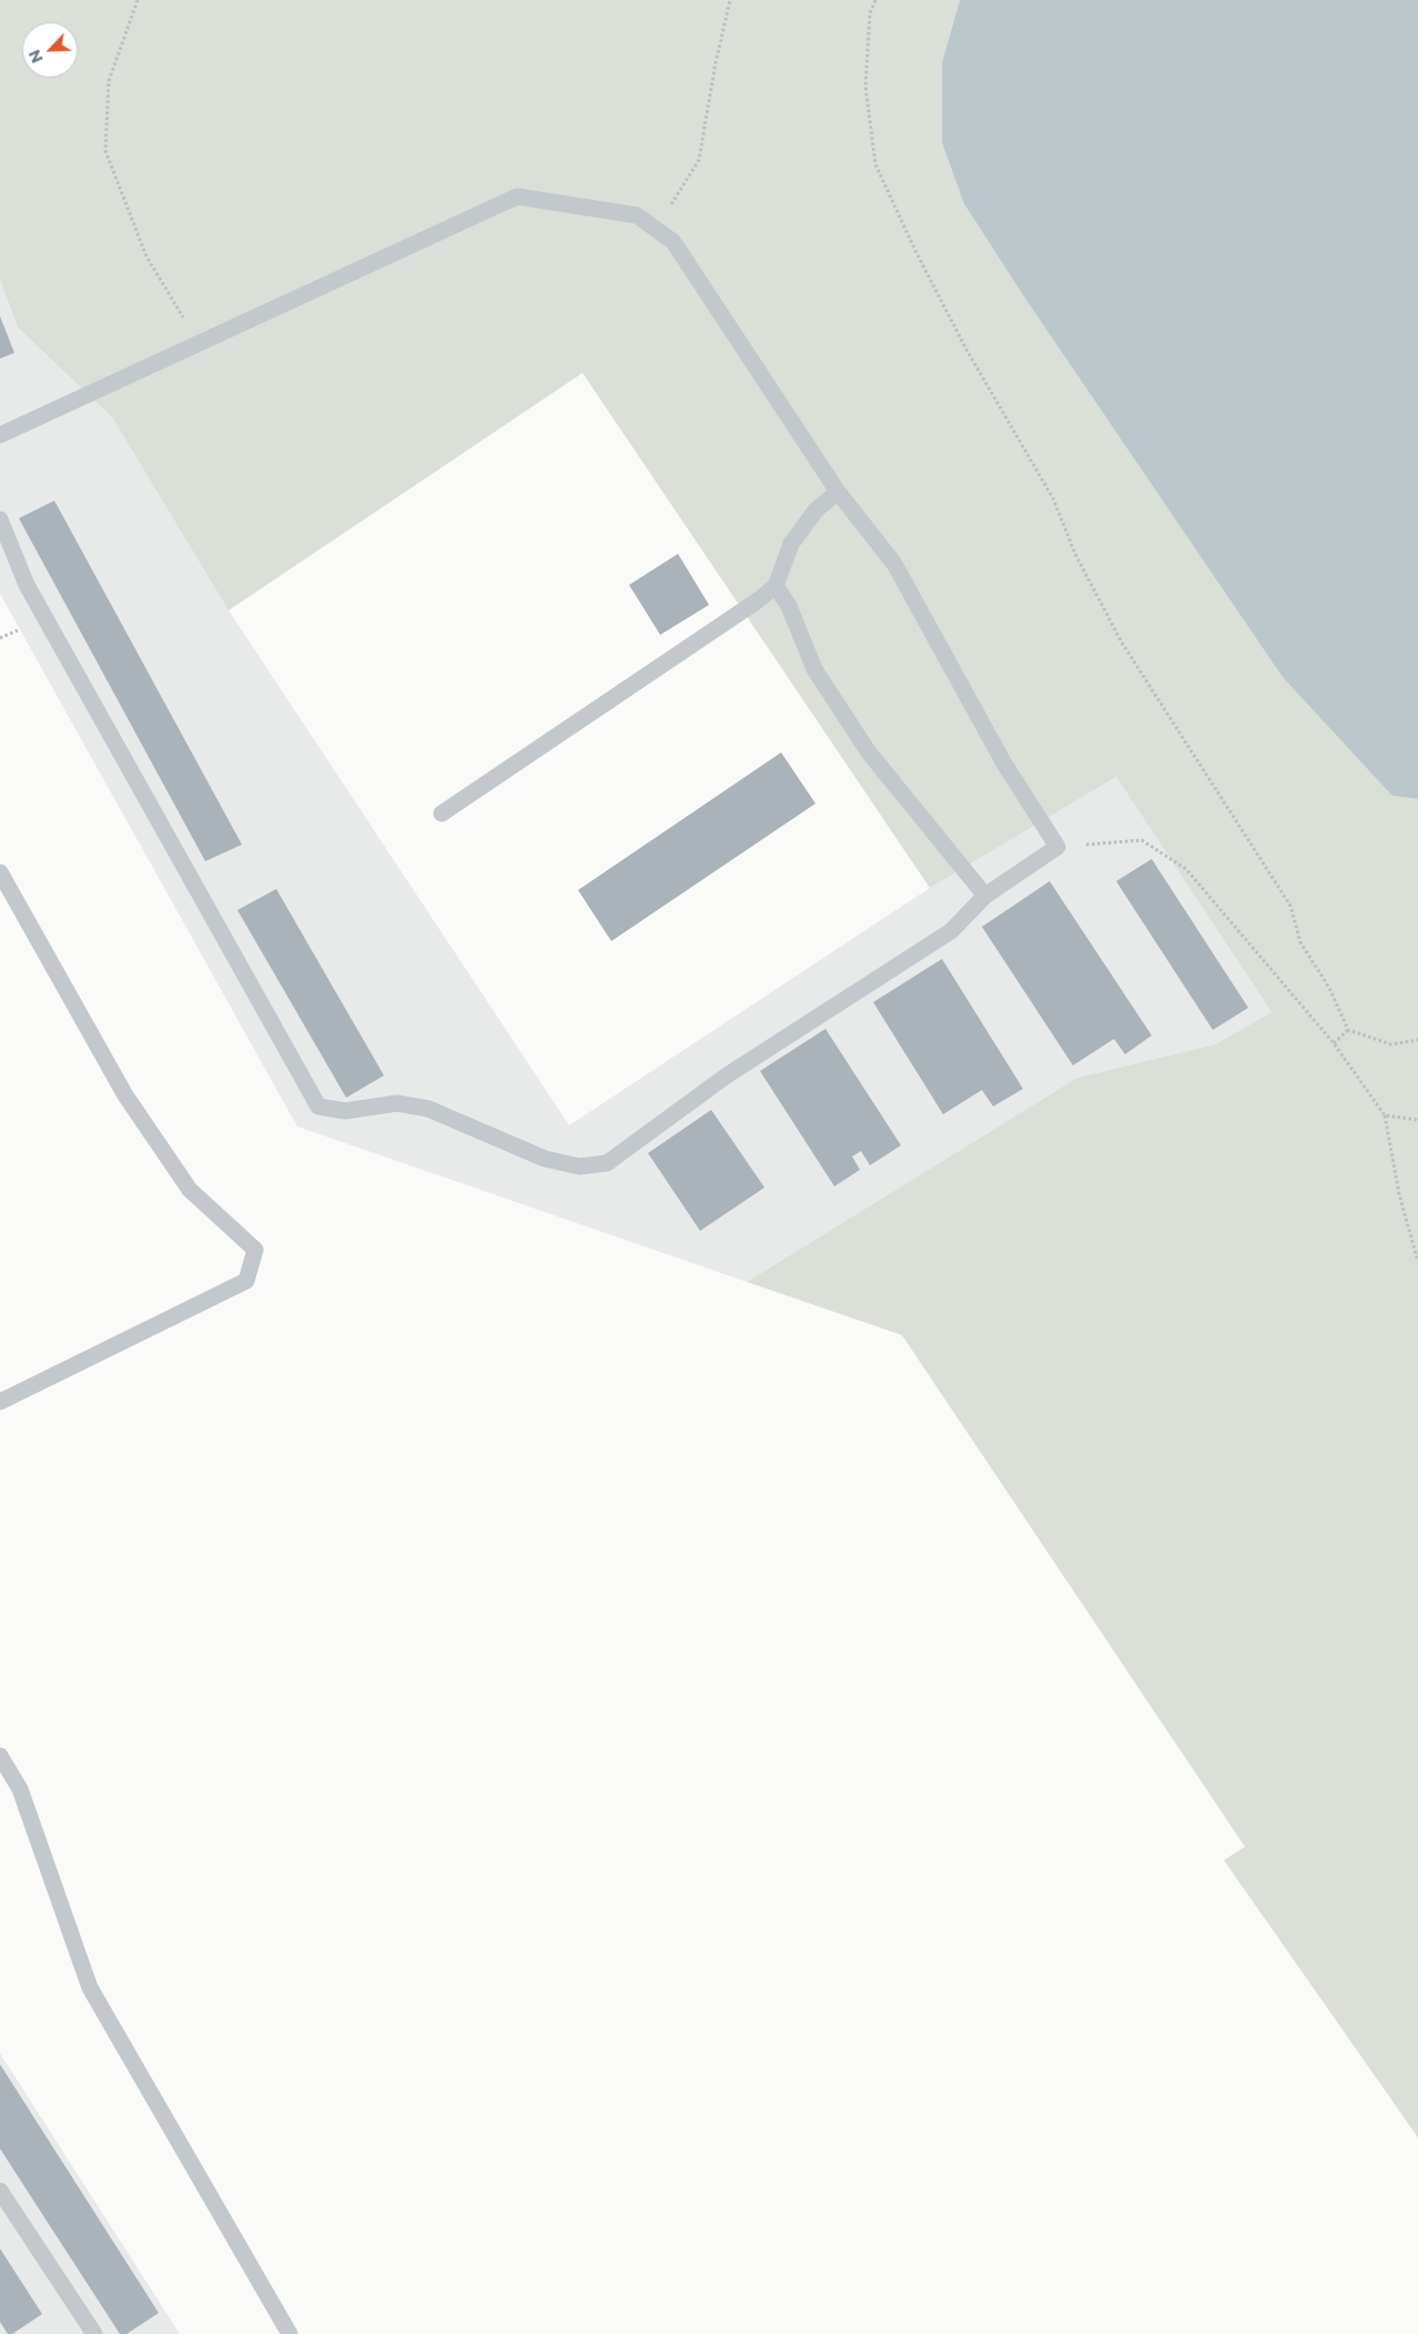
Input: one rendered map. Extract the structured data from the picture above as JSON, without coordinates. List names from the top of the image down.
{
  "north": "bottom left"
}
